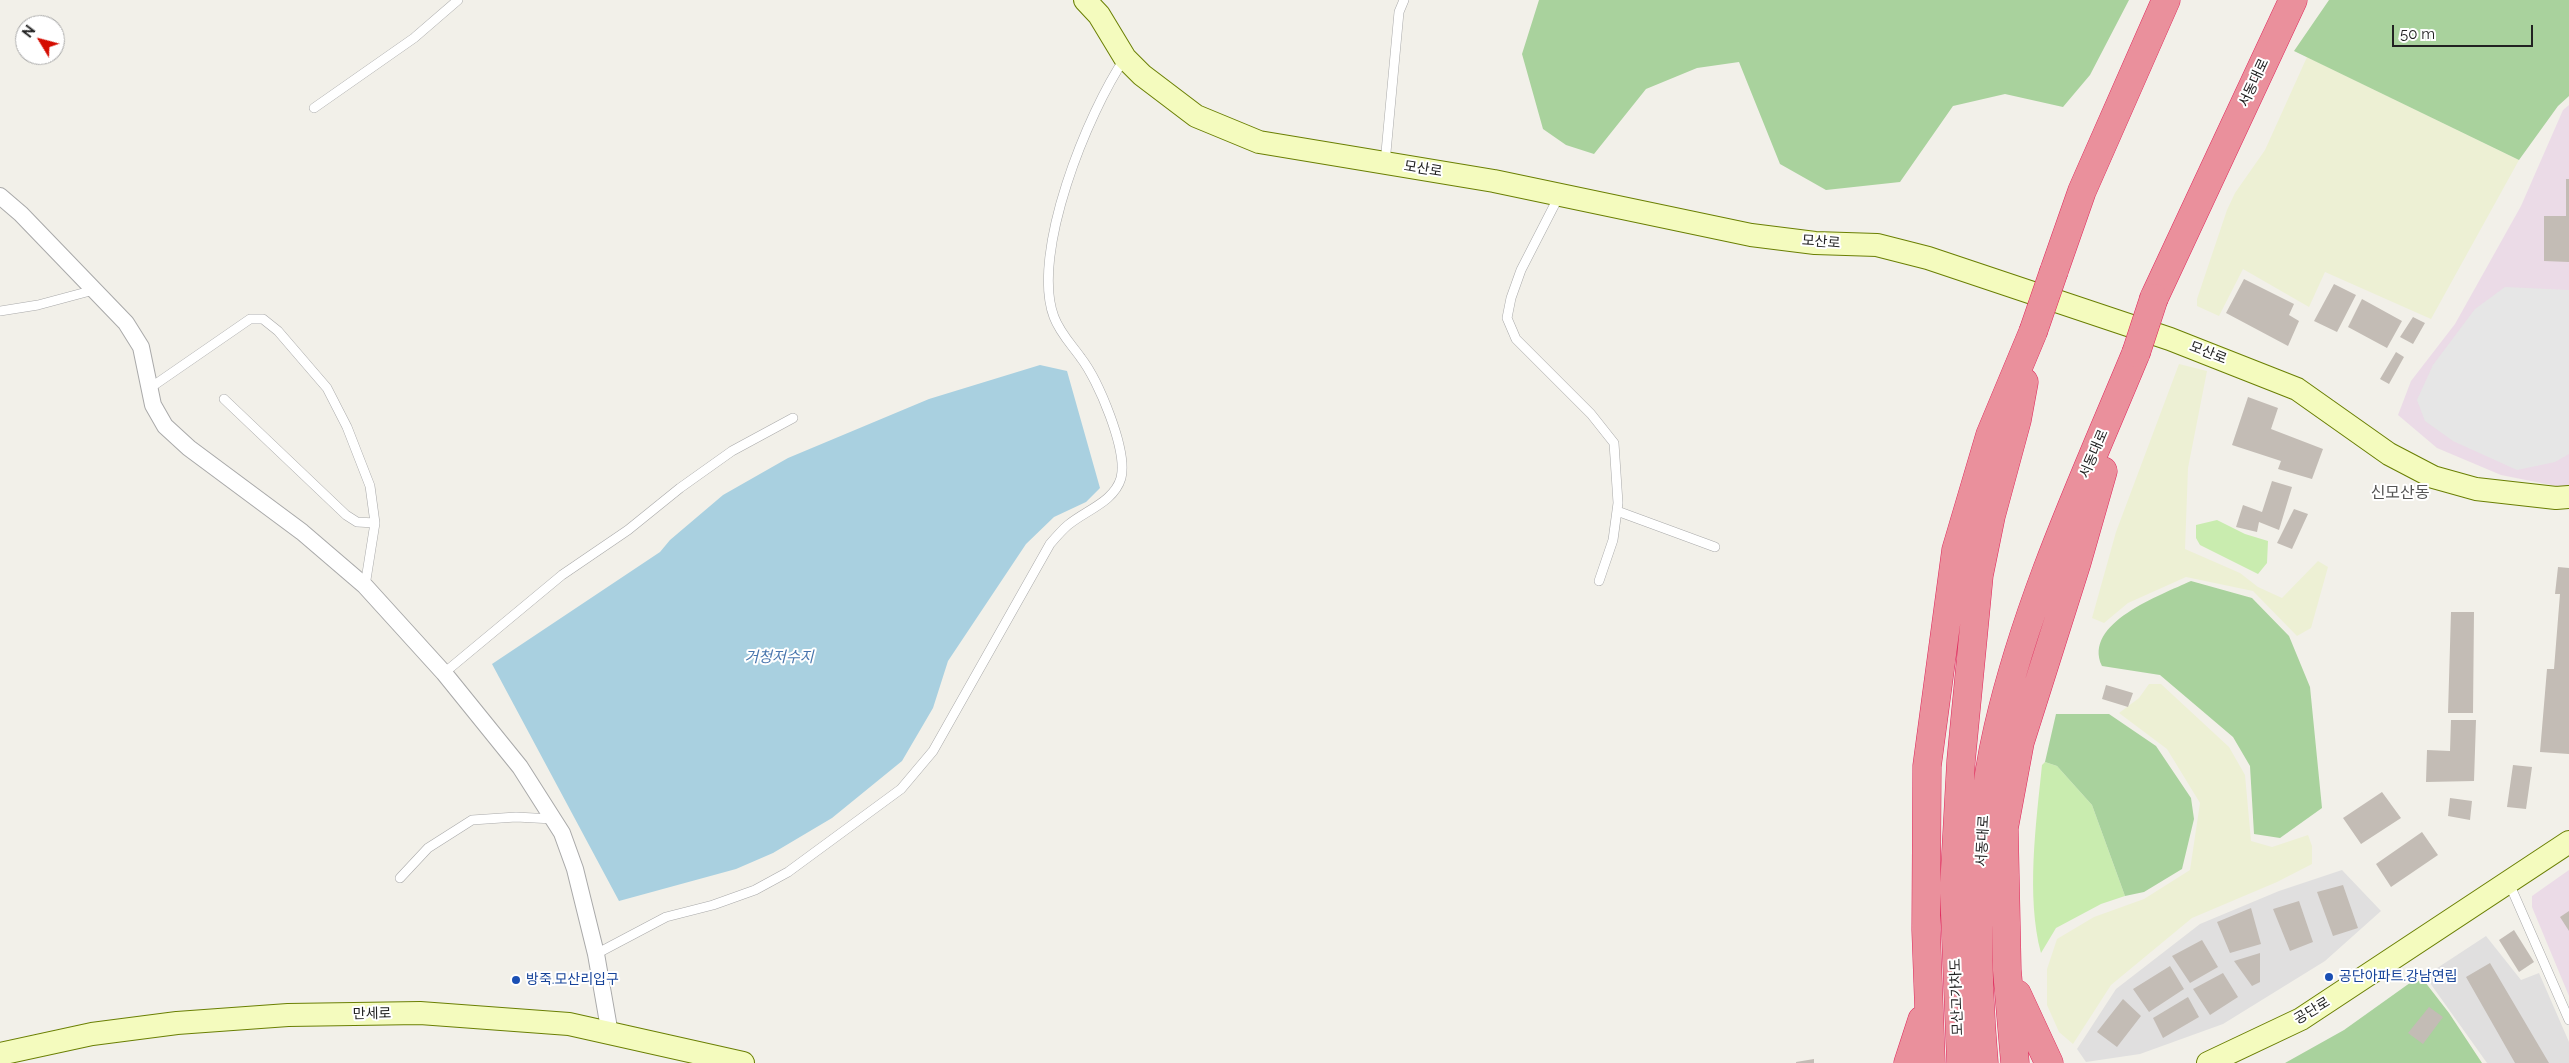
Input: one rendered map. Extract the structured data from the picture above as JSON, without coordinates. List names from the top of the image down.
{
  "streets": {
    "highway": ["서동대로", "모산고가차도"],
    "street": ["모산로", "공단로", "만세로"]
  },
  "crossings": [
    ["서동대로", "모산고가차도"]
  ],
  "districts": ["신모산동"],
  "water": ["거청저수지"],
  "places": ["공단아파트.강남연립", "방죽.모산리입구"],
  "scale_bar": "50 m",
  "north": "top left"
}
